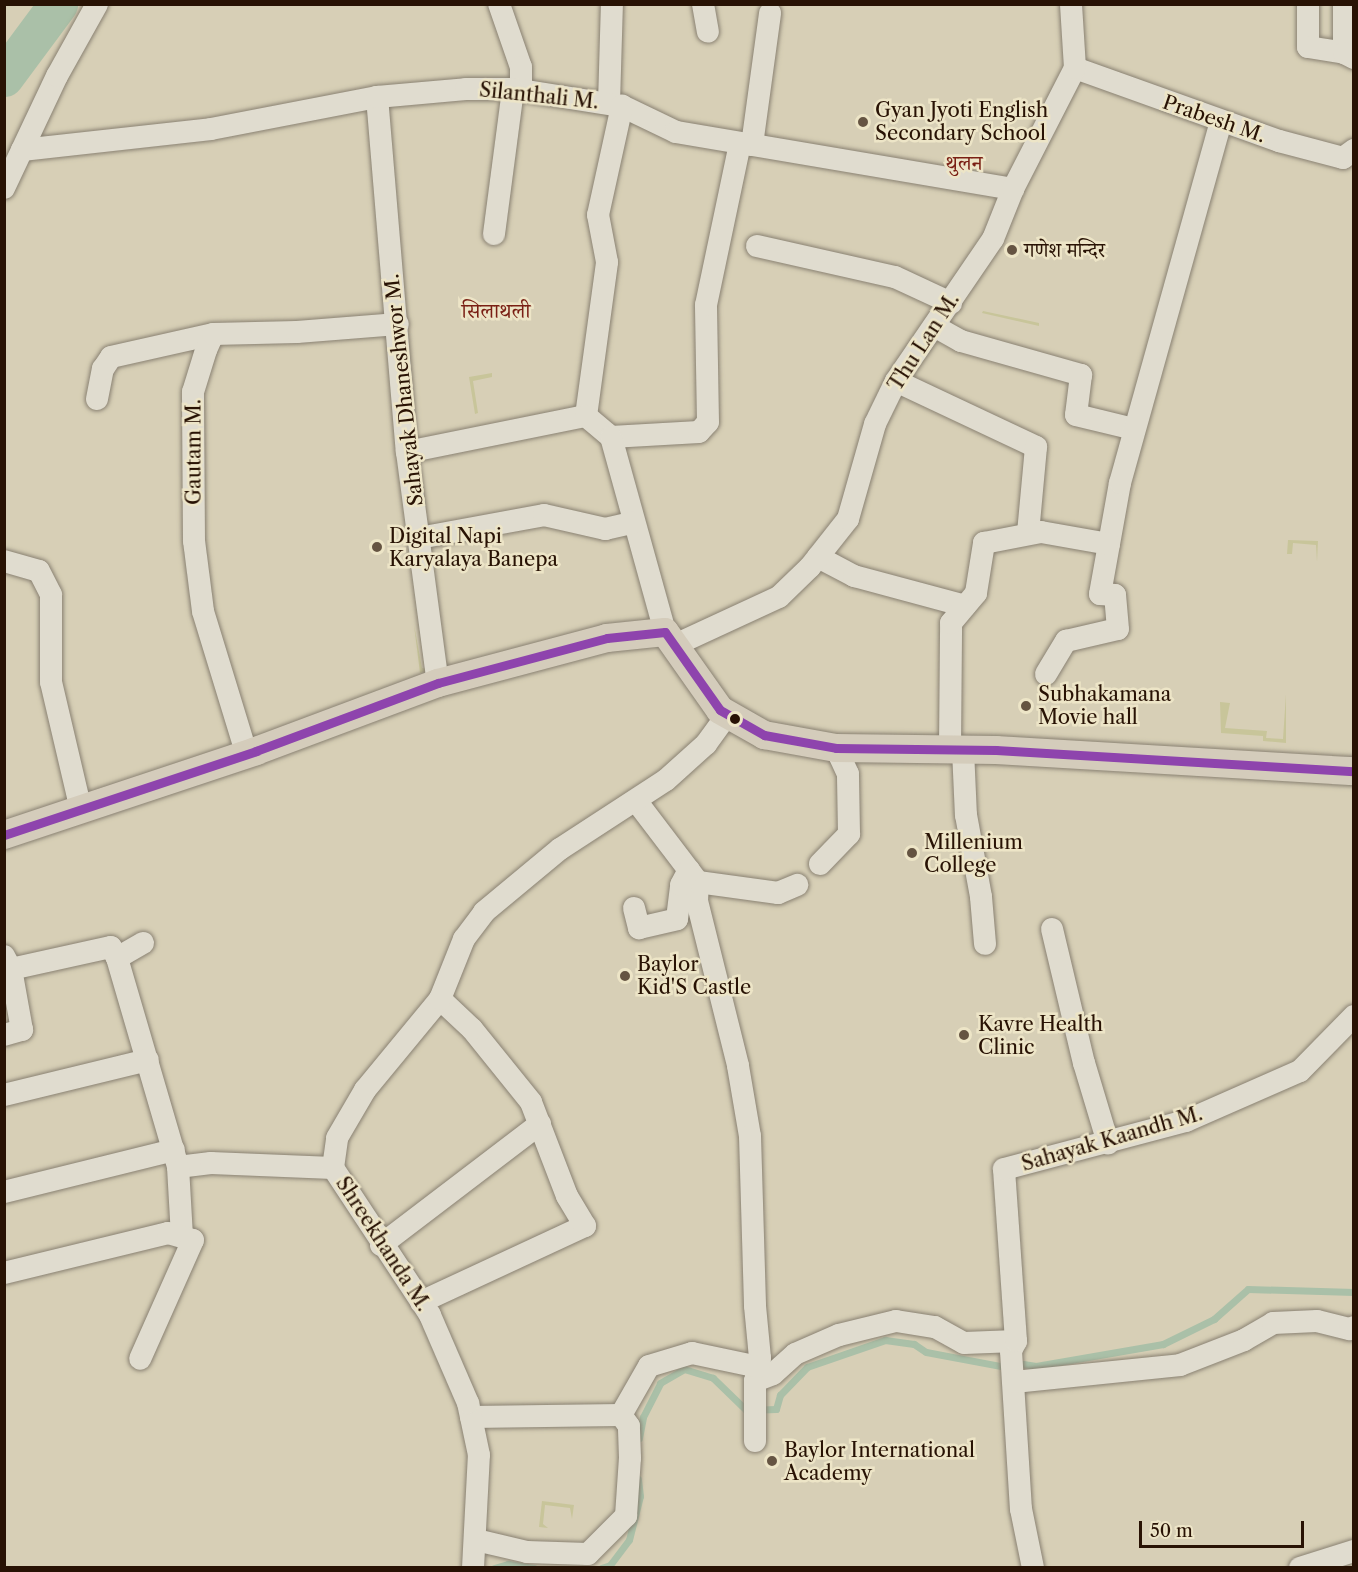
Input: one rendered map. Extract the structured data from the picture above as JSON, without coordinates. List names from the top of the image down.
{
  "streets": {
    "street": [
      "Silanthali M.",
      "Prabesh M.",
      "Thu Lan M.",
      "Sahayak Dhaneshwor M.",
      "Gautam M.",
      "Sahayak Kaandh M.",
      "Shreekhanda M."
    ]
  },
  "crossings": [
    ["Silanthali M.", "Thu Lan M."],
    ["Silanthali M.", "Sahayak Dhaneshwor M."],
    ["Prabesh M.", "Thu Lan M."]
  ],
  "districts": ["थुलन", "सिलाथली"],
  "places": [
    "Gyan Jyoti English Secondary School",
    "गणेश मन्दिर",
    "Digital Napi Karyalaya Banepa",
    "Subhakamana Movie hall",
    "Millenium College",
    "Baylor Kid'S Castle",
    "Kavre Health Clinic",
    "Baylor International Academy"
  ],
  "scale_bar": "50 m"
}
